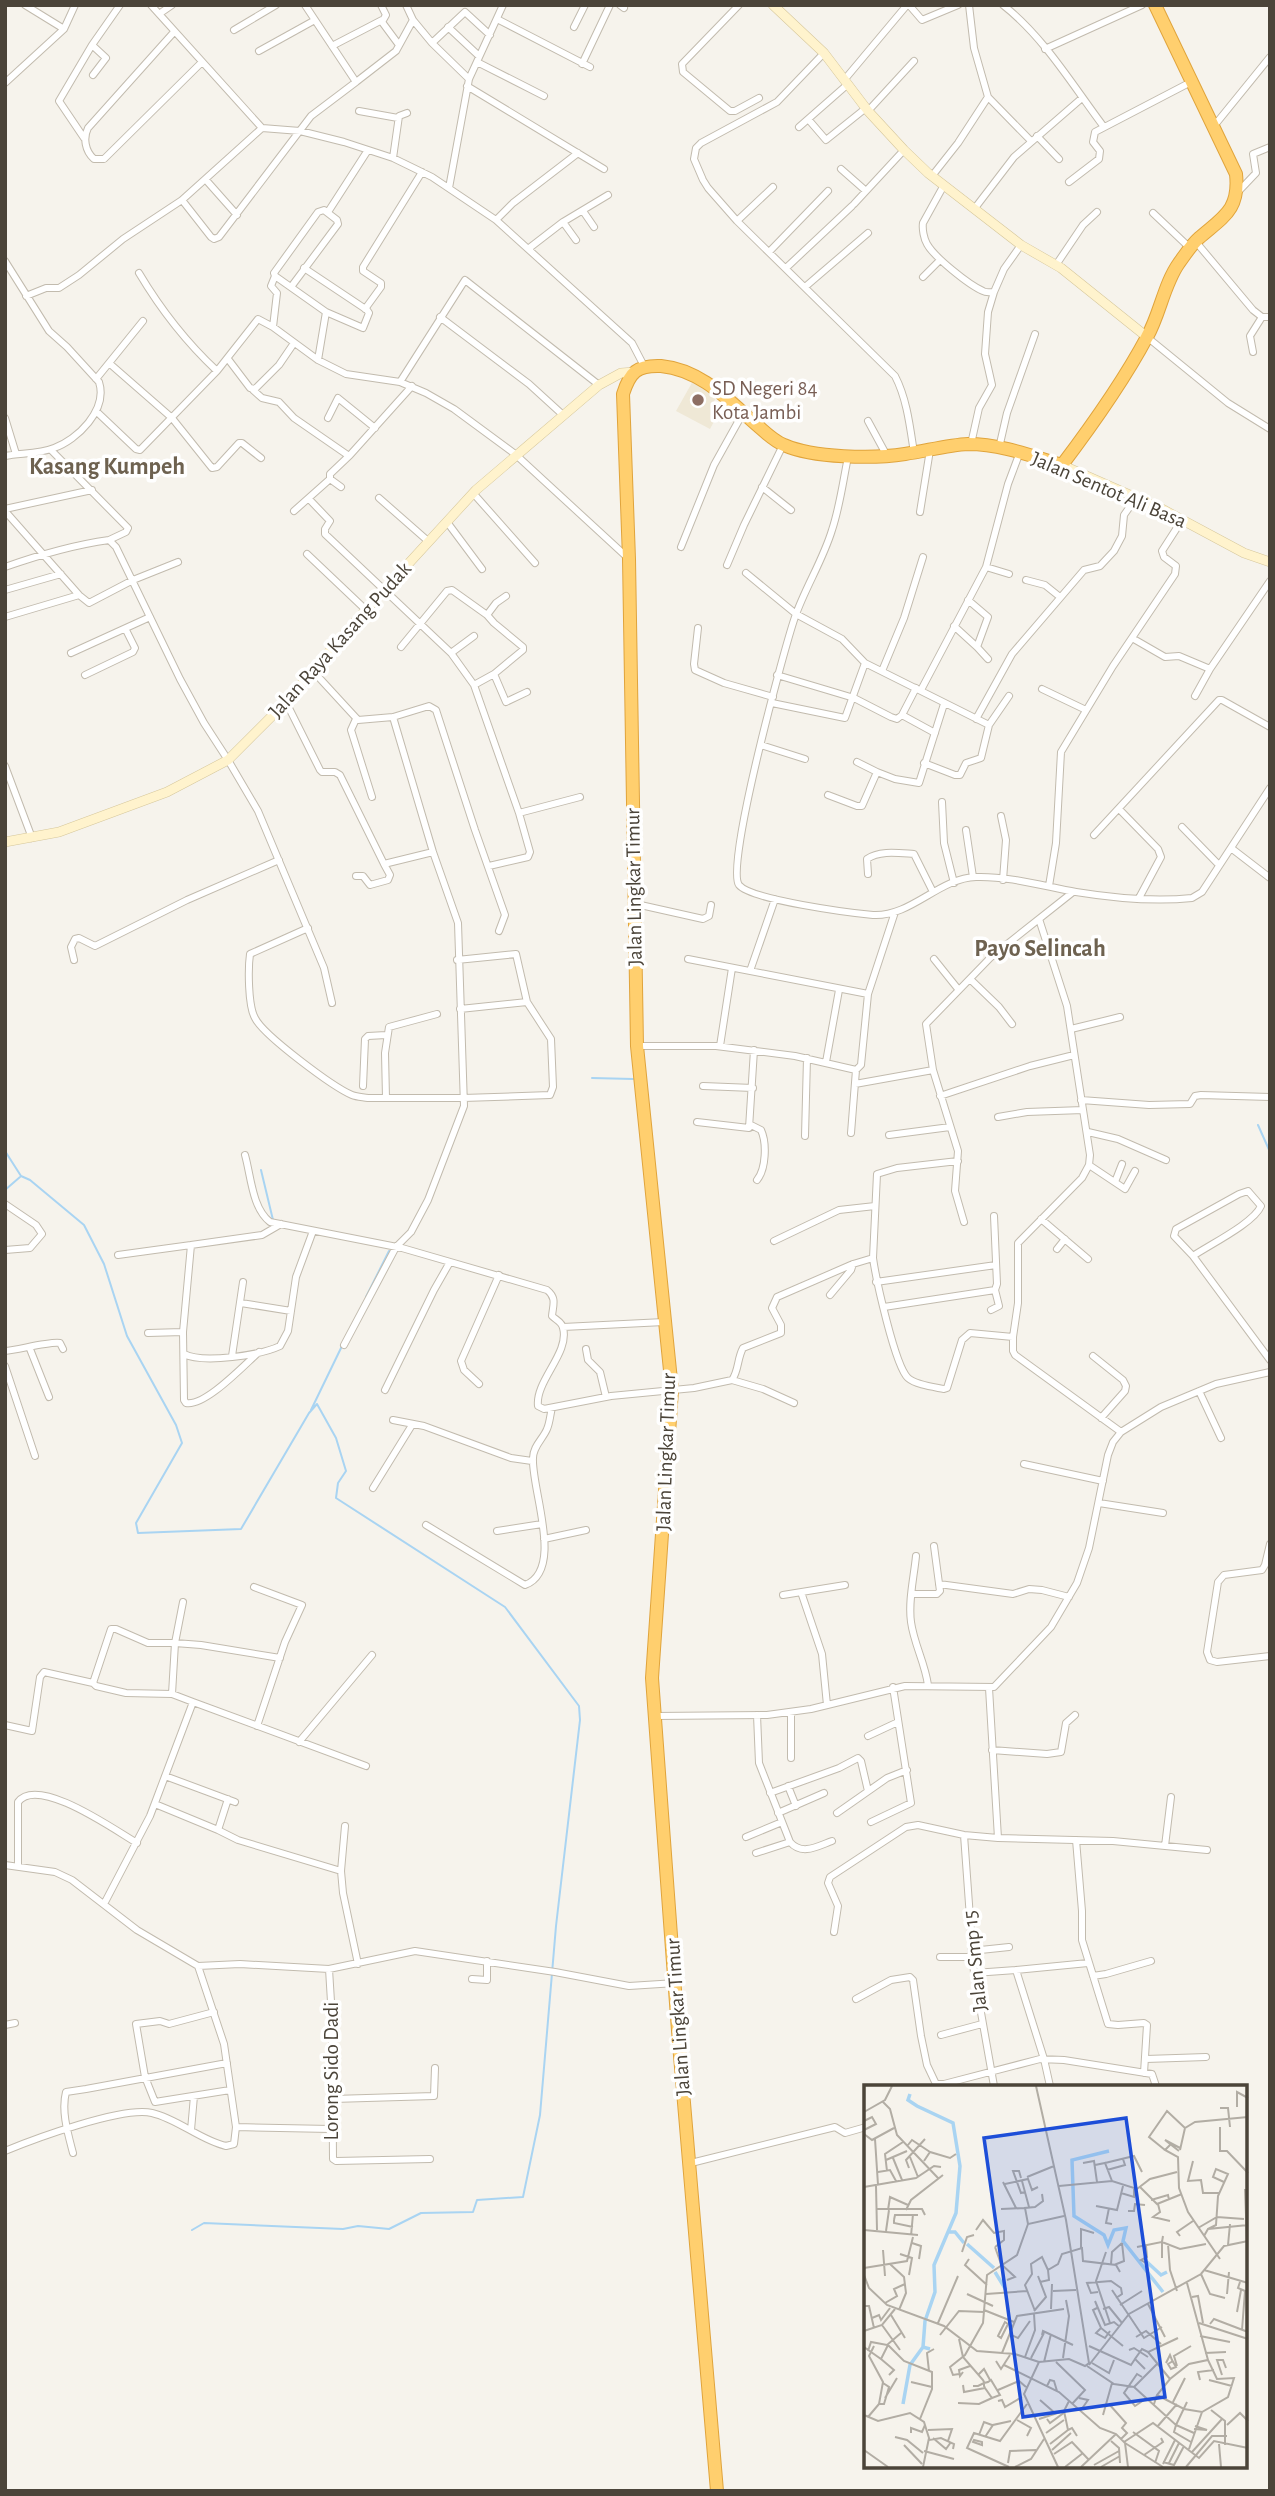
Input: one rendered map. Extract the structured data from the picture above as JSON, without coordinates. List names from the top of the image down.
{
  "streets": {
    "highway": ["Jalan Sentot Ali Basa", "Jalan Lingkar Timur"],
    "street": ["Jalan Raya Kasang Pudak", "Jalan Smp 15", "Lorong Sido Dadi"]
  },
  "crossings": [
    ["Jalan Sentot Ali Basa", "Jalan Raya Kasang Pudak"],
    ["Jalan Sentot Ali Basa", "Jalan Lingkar Timur"],
    ["Jalan Raya Kasang Pudak", "Jalan Lingkar Timur"]
  ],
  "districts": ["Kasang Kumpeh", "Payo Selincah"],
  "places": ["SD Negeri 84 Kota Jambi"]
}
